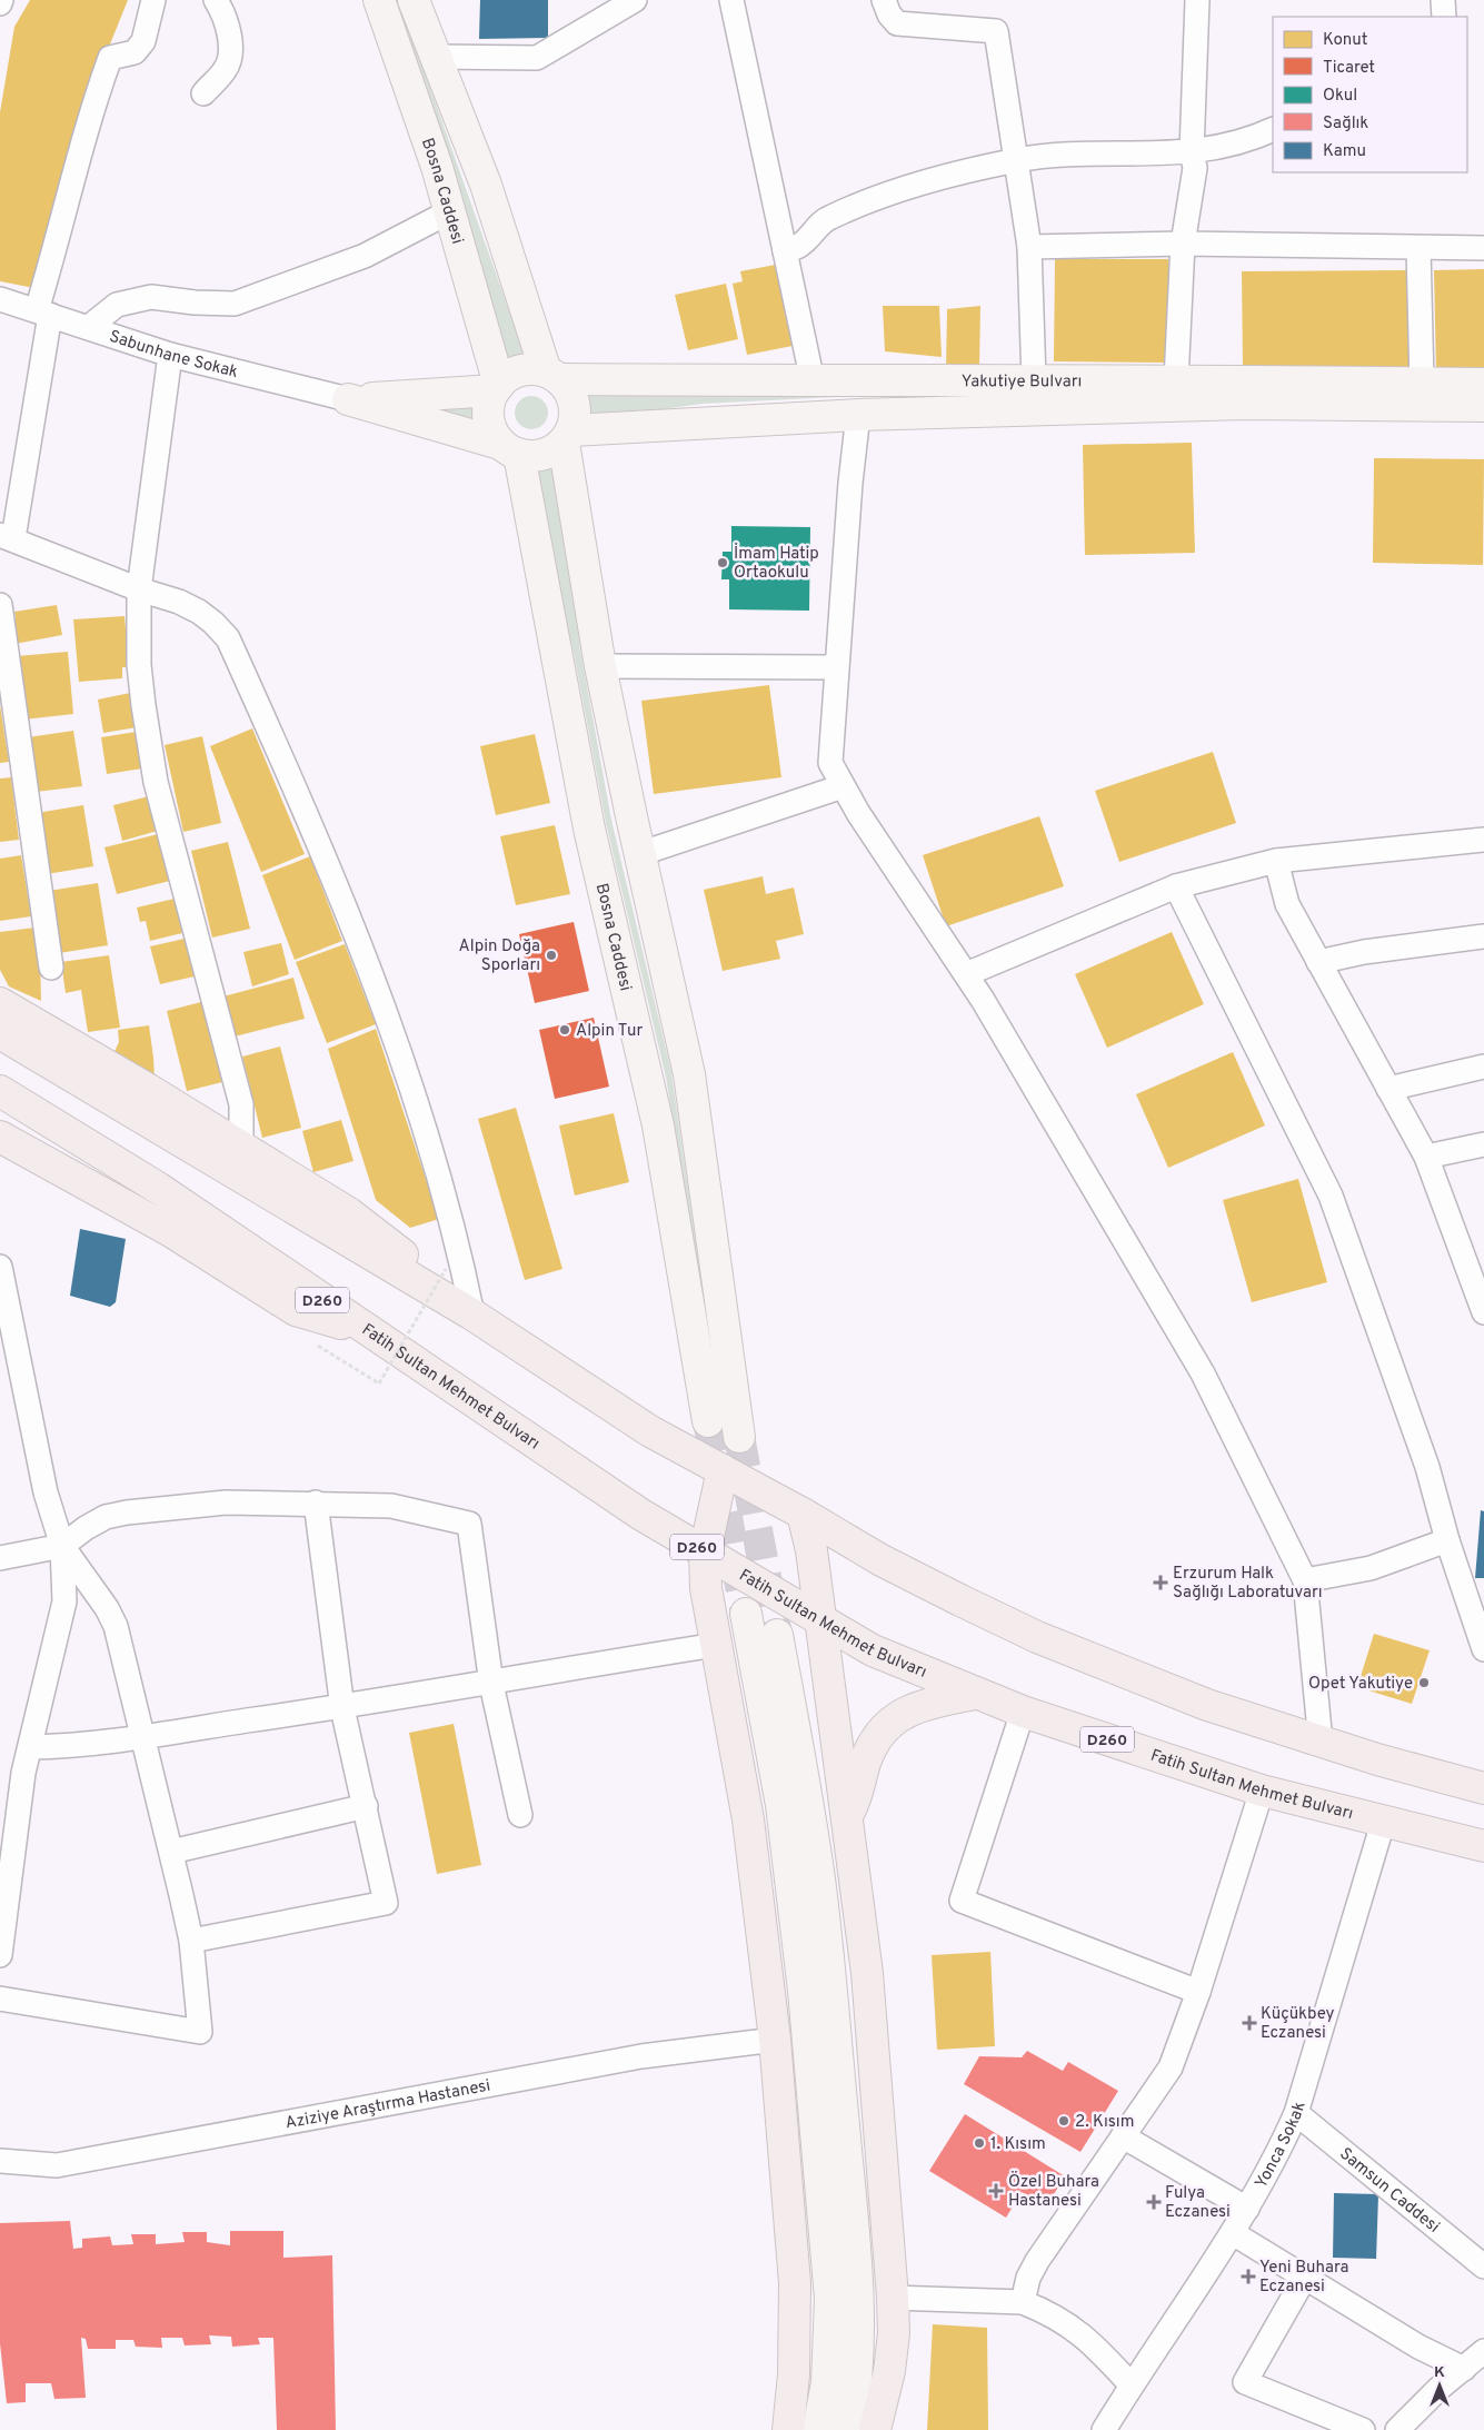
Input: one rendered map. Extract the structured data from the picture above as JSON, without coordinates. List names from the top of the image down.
{
  "streets": {
    "highway": ["D260", "Fatih Sultan Mehmet Bulvarı"],
    "main road": ["Bosna Caddesi", "Yakutiye Bulvarı"],
    "street": [
      "Sabunhane Sokak",
      "Aziziye Araştırma Hastanesi",
      "Yonca Sokak",
      "Samsun Caddesi"
    ]
  },
  "crossings": [
    ["Bosna Caddesi", "Yakutiye Bulvarı"],
    ["Fatih Sultan Mehmet Bulvarı", "Yonca Sokak"],
    ["Yonca Sokak", "Samsun Caddesi"]
  ],
  "places": {
    "other": [
      "İmam Hatip Ortaokulu",
      "Alpin Doğa Sporları",
      "Alpin Tur",
      "Opet Yakutiye",
      "2. Kısım",
      "1. Kısım"
    ],
    "health": [
      "Erzurum Halk Sağlığı Laboratuvarı",
      "Küçükbey Eczanesi",
      "Özel Buhara Hastanesi",
      "Fulya Eczanesi",
      "Yeni Buhara Eczanesi"
    ]
  },
  "legend": [
    "Konut",
    "Ticaret",
    "Okul",
    "Sağlık",
    "Kamu"
  ],
  "north": "top"
}
